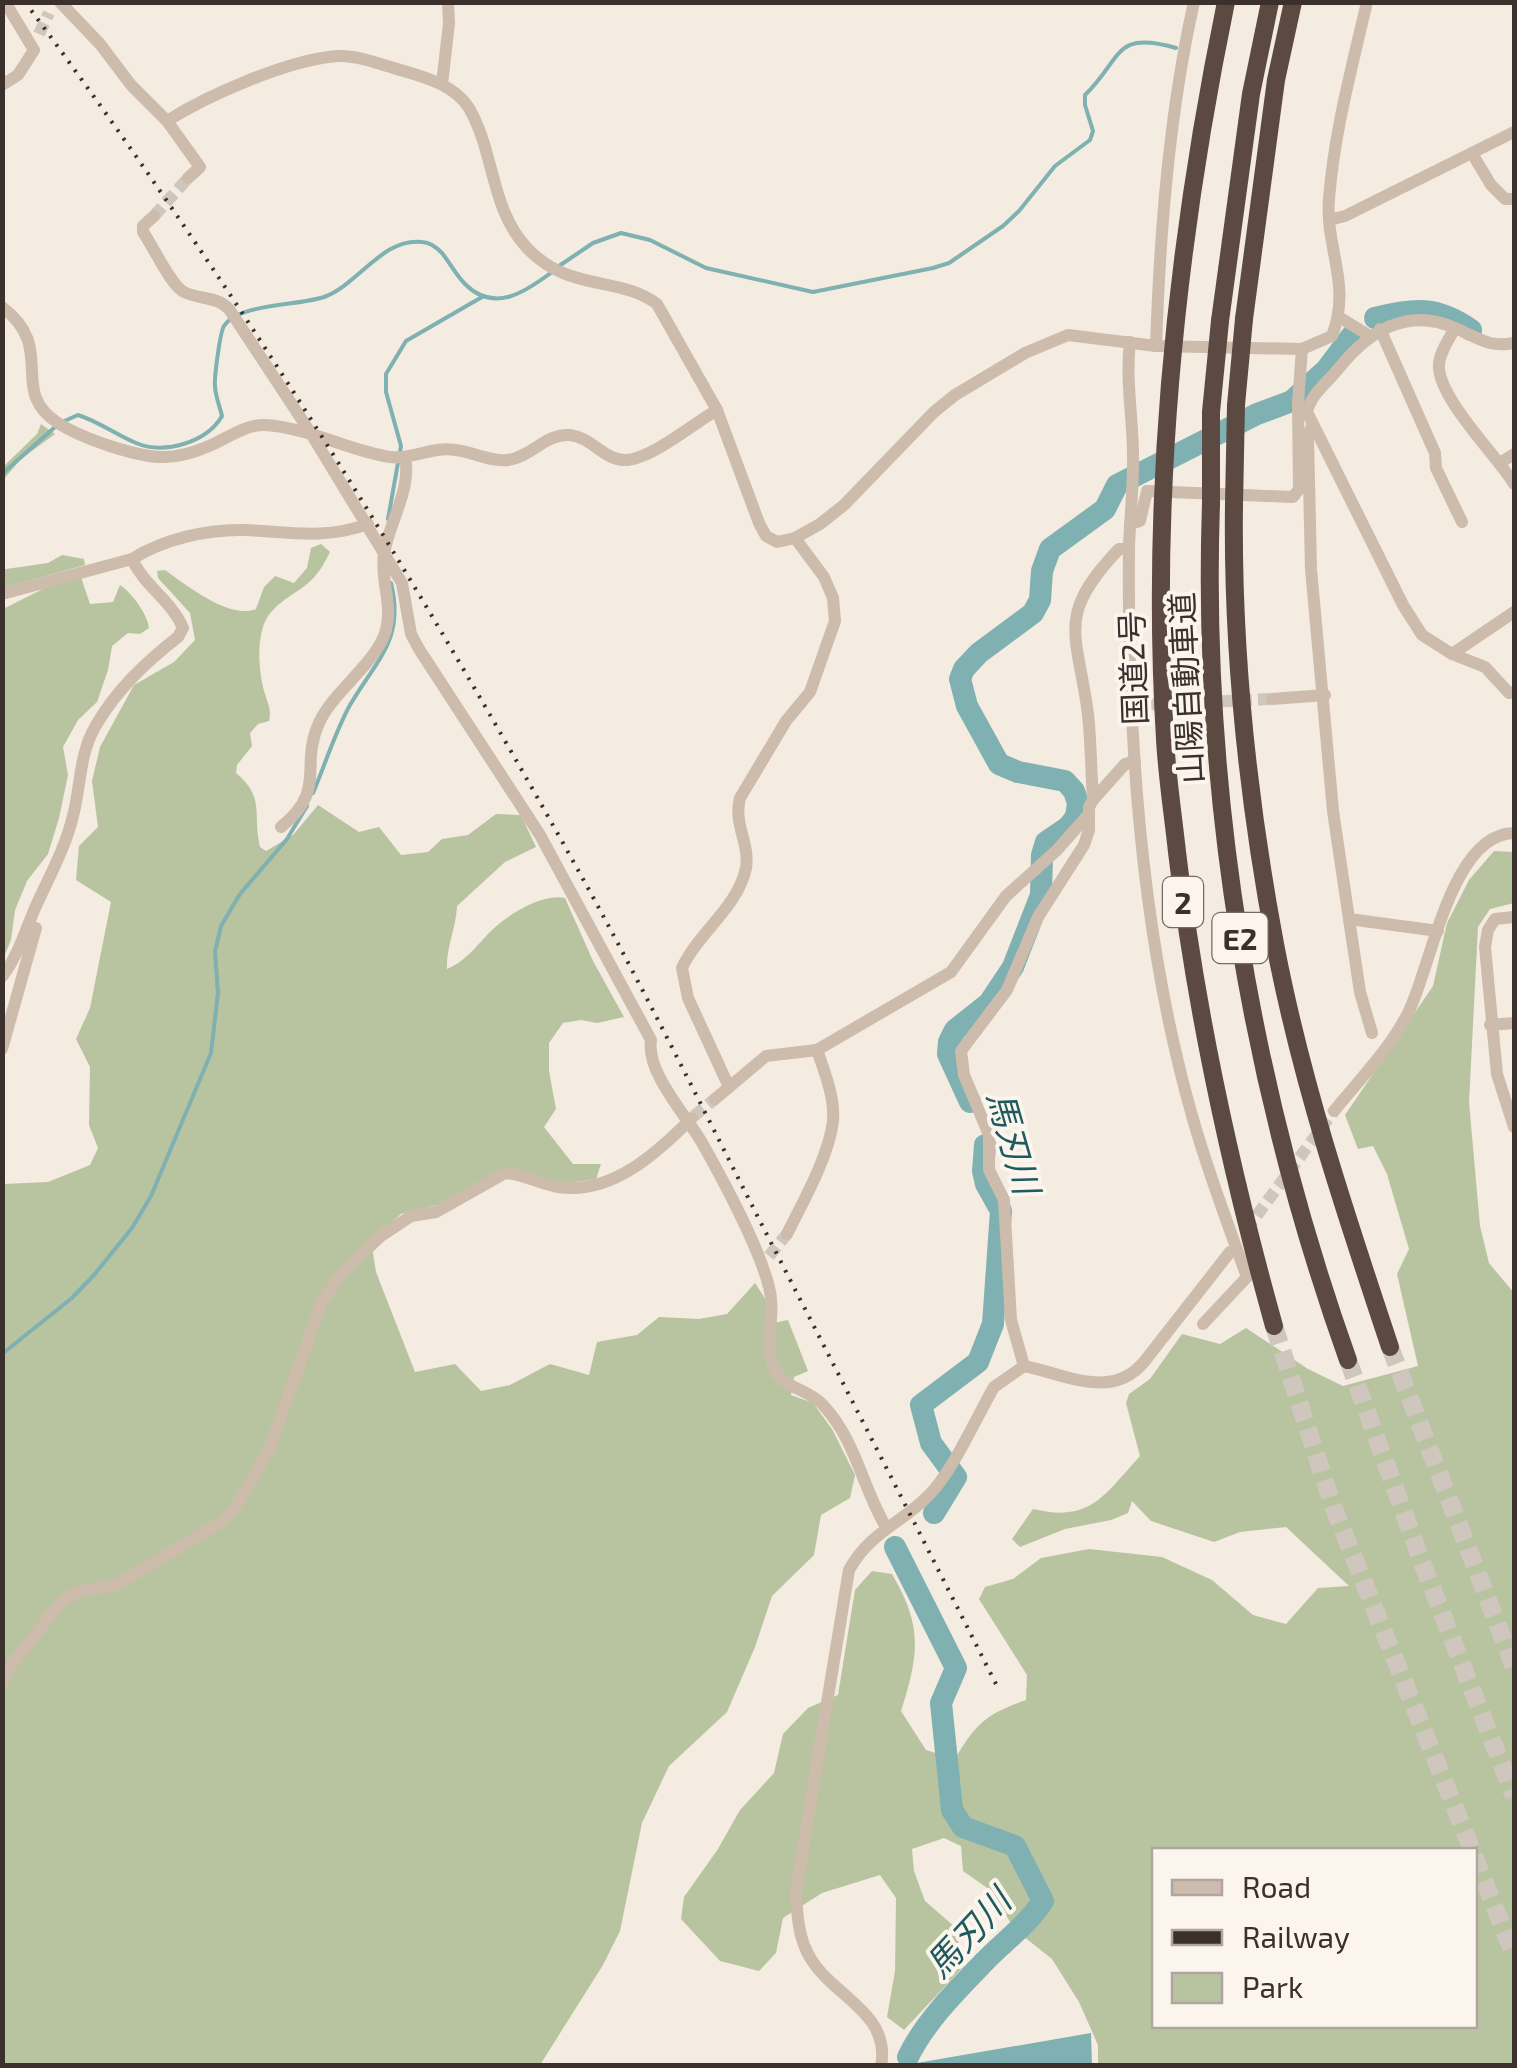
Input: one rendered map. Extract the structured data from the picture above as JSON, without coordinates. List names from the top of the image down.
{
  "streets": {
    "highway": [
      "国道2号",
      "山陽自動車道",
      "2",
      "E2"
    ]
  },
  "water": ["馬刃川"],
  "legend": ["Road", "Railway", "Park"]
}
